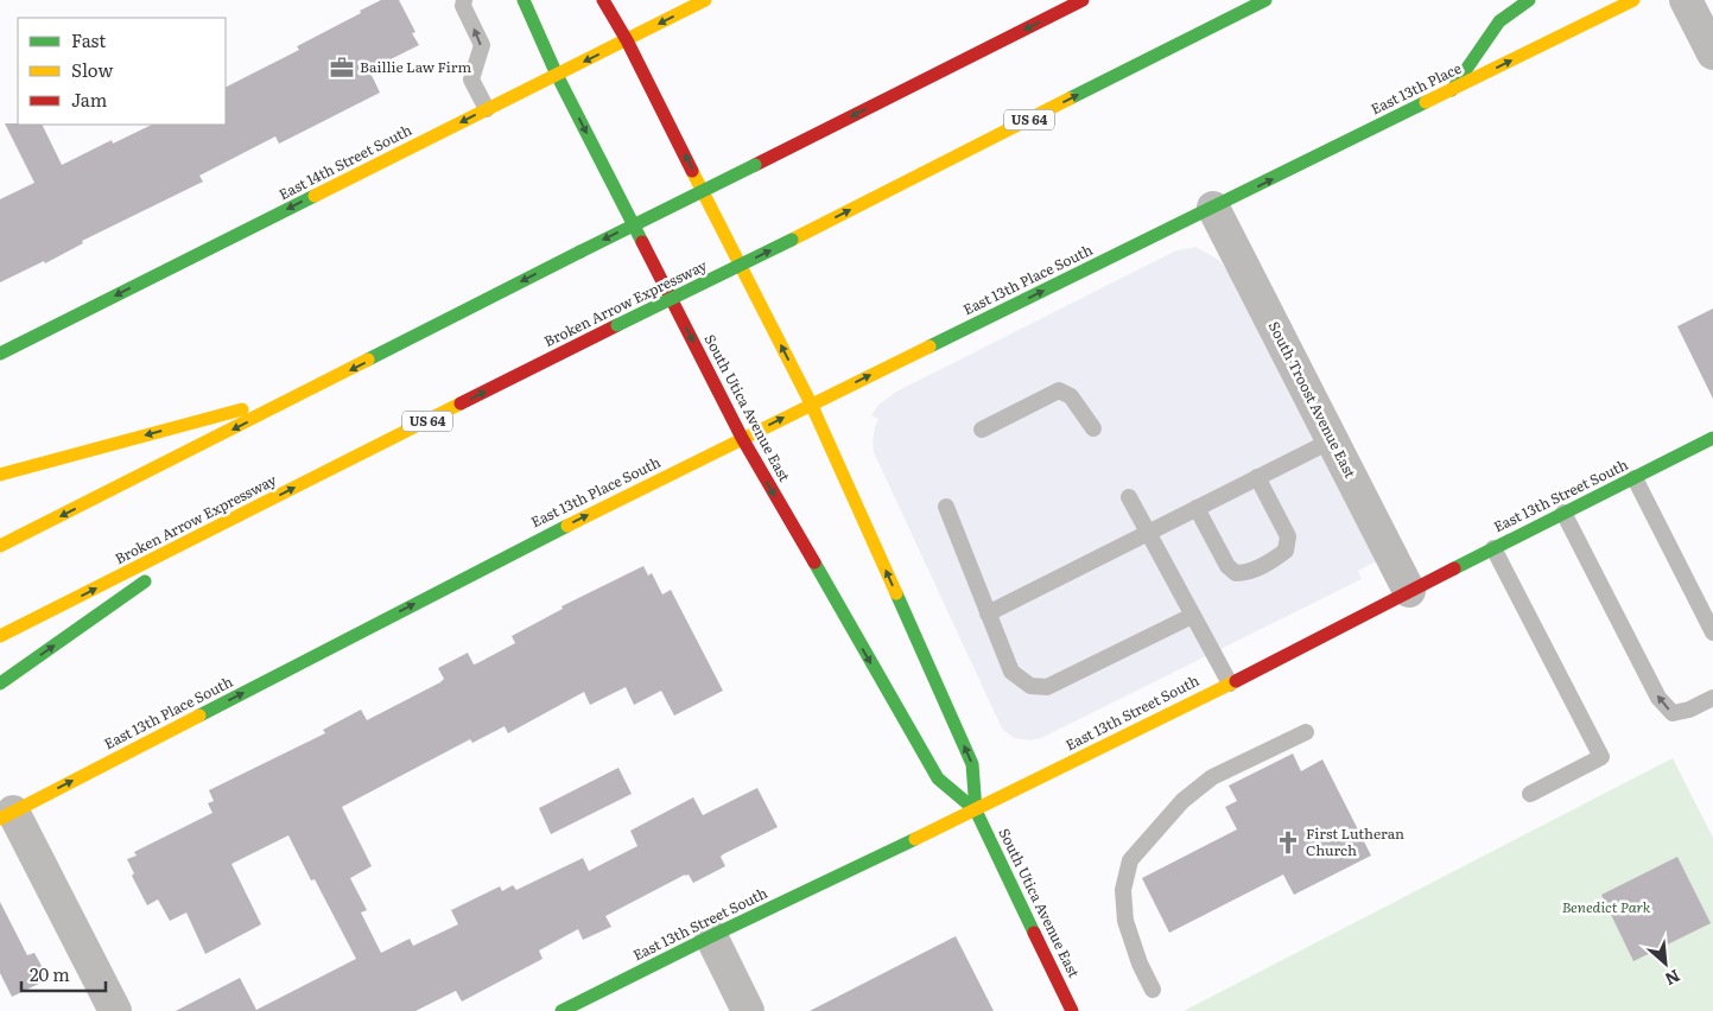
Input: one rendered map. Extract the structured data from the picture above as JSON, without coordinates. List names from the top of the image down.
{
  "streets": {
    "main road": [
      "East 13th Place",
      "US 64",
      "East 14th Street South",
      "East 13th Place South",
      "Broken Arrow Expressway",
      "South Utica Avenue East",
      "East 13th Street South"
    ],
    "street": ["South Troost Avenue East"]
  },
  "crossings": [
    ["East 13th Place", "East 13th Place South"],
    ["East 13th Place", "South Troost Avenue East"],
    ["East 14th Street South", "South Utica Avenue East"],
    ["East 13th Place South", "South Troost Avenue East"],
    ["East 13th Place South", "South Utica Avenue East"],
    ["South Troost Avenue East", "East 13th Street South"],
    ["South Utica Avenue East", "East 13th Street South"]
  ],
  "one_way": ["East 13th Place", "East 14th Street South", "East 13th Place South"],
  "parks": ["Benedict Park"],
  "places": {
    "office": ["Baillie Law Firm"],
    "church": ["First Lutheran Church"]
  },
  "legend": ["Fast", "Slow", "Jam"],
  "scale_bar": "20 m",
  "north": "bottom right"
}
